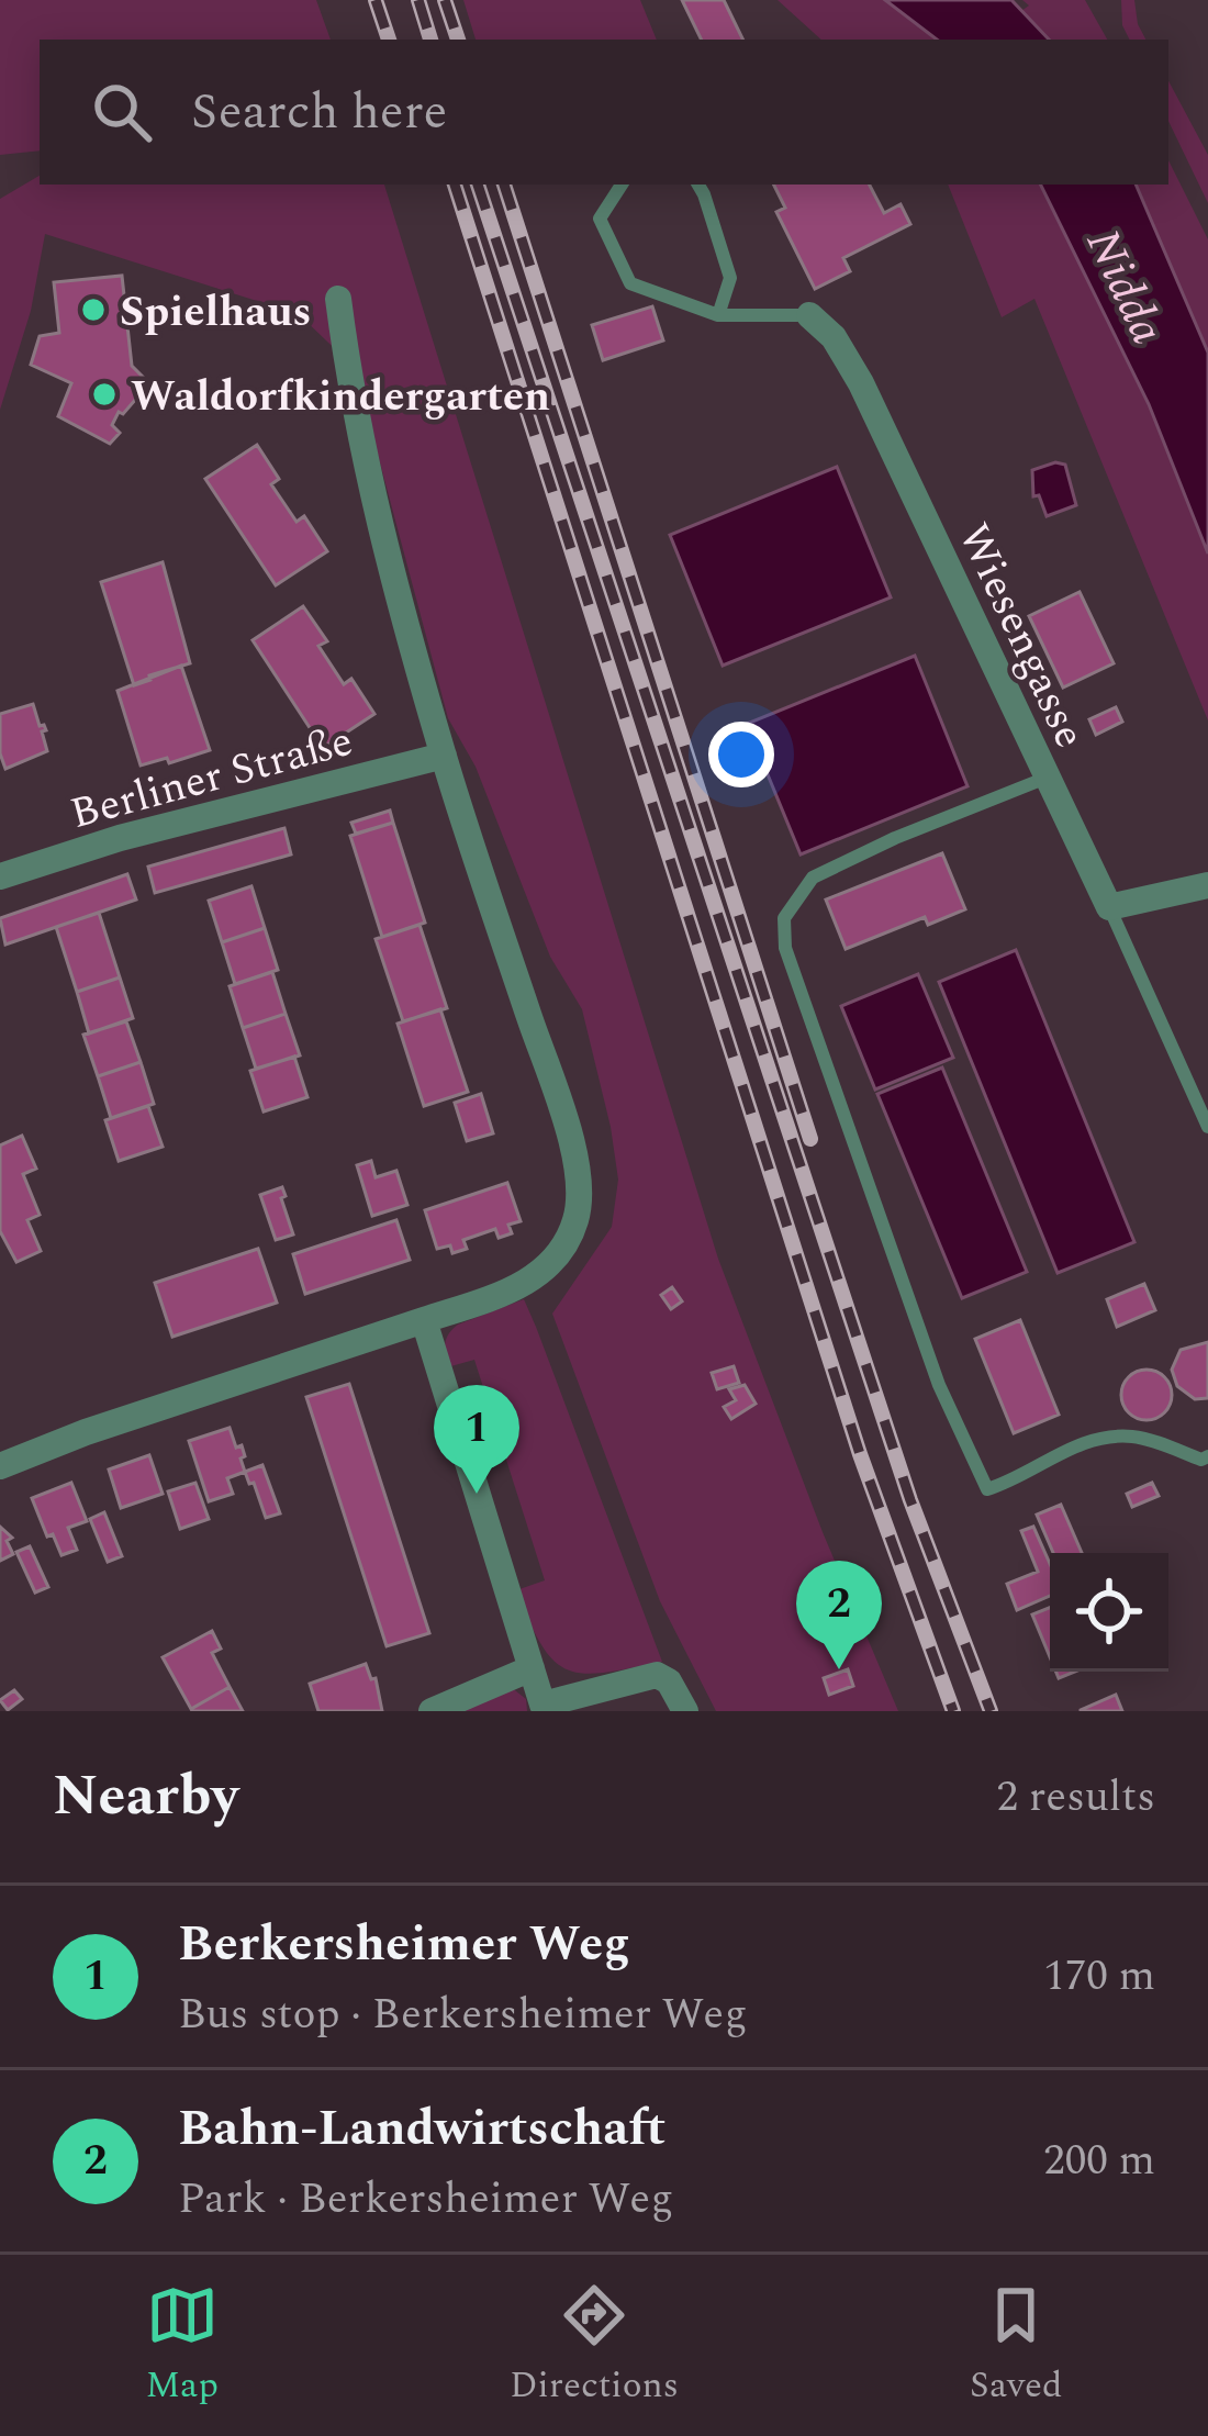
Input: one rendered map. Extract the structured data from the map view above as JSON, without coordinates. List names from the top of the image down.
{
  "streets": {
    "street": ["Wiesengasse", "Berliner Straße"]
  },
  "water": ["Nidda"],
  "places": ["Spielhaus", "Waldorfkindergarten"],
  "page": {
    "search": "Search here",
    "pins": ["1", "2"],
    "heading": ["Nearby", "2 results"],
    "list": [
      {
        "mark": "1",
        "name": "Berkersheimer Weg",
        "note": "Bus stop · Berkersheimer Weg",
        "value": "170 m"
      },
      {
        "mark": "2",
        "name": "Bahn-Landwirtschaft",
        "note": "Park · Berkersheimer Weg",
        "value": "200 m"
      }
    ],
    "nav": ["Map", "Directions", "Saved"]
  }
}
